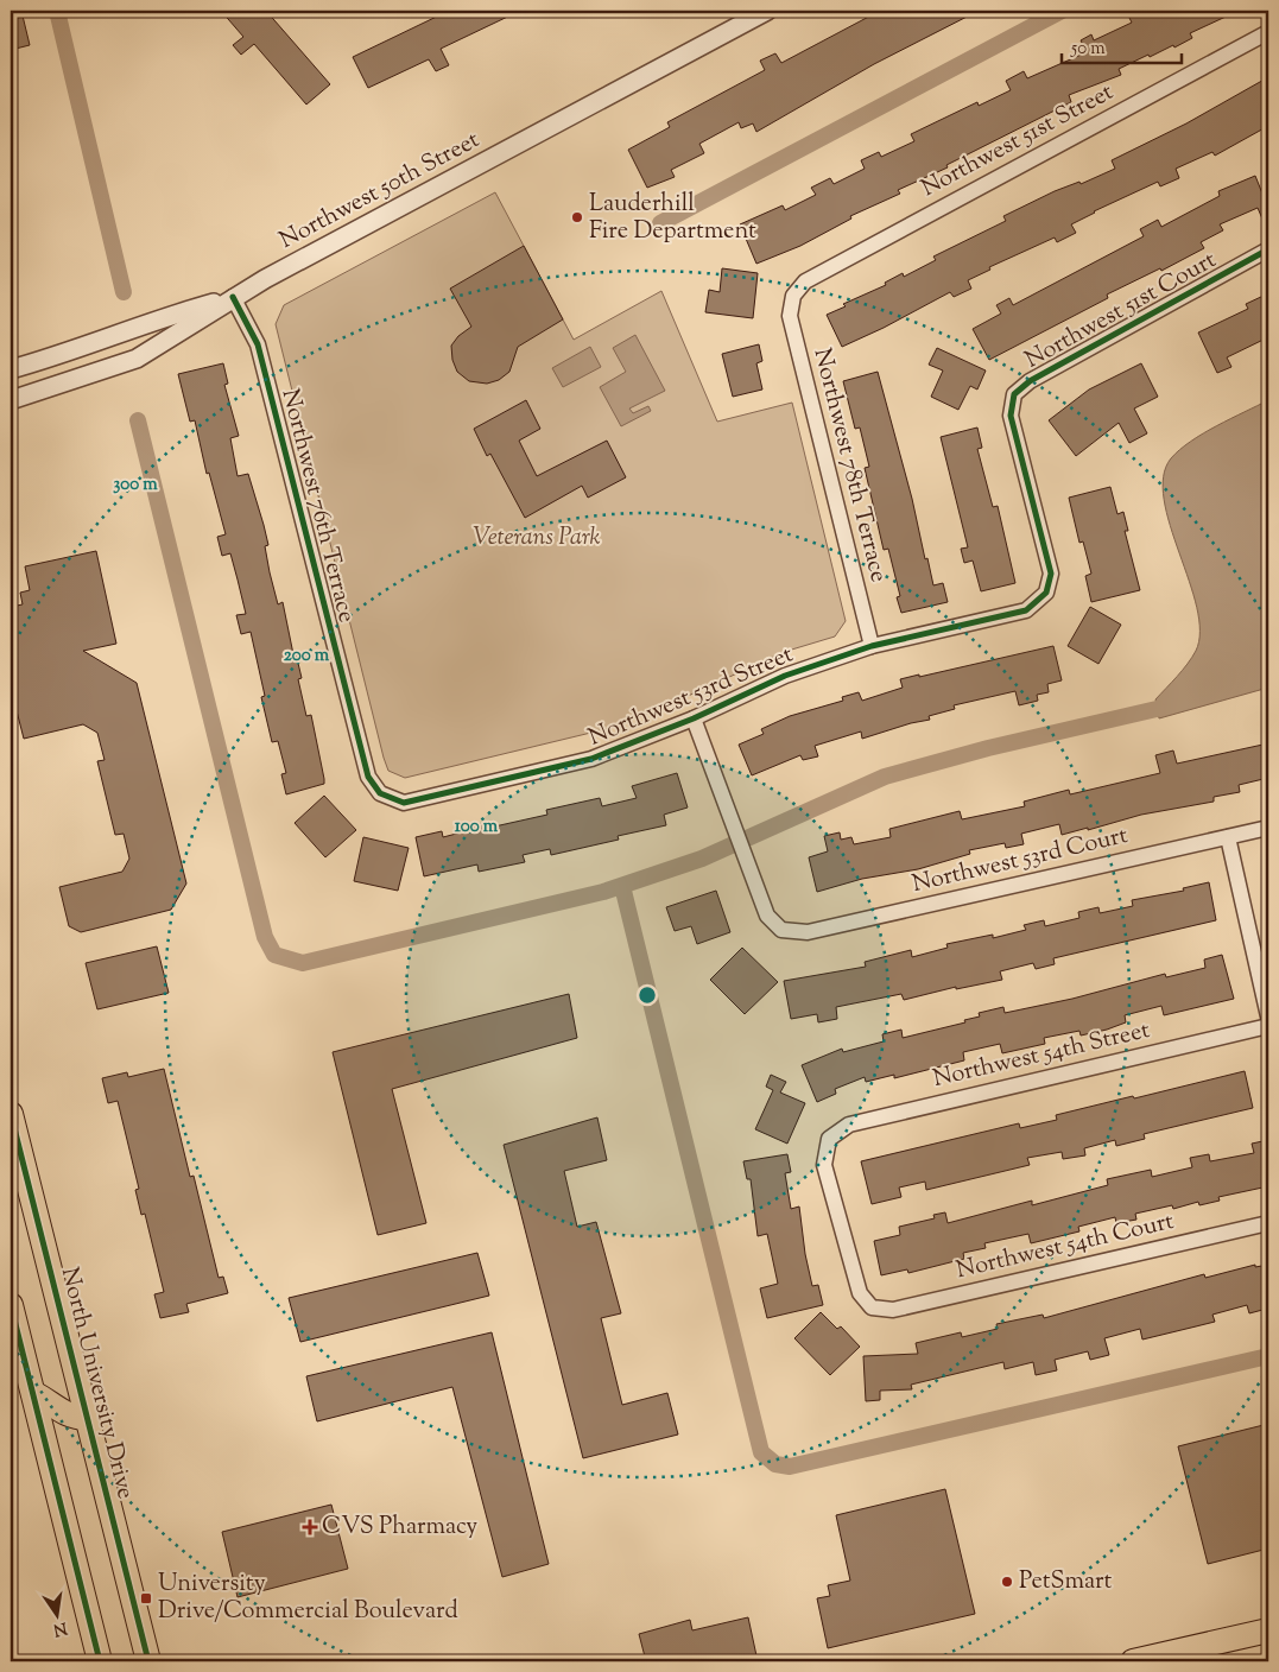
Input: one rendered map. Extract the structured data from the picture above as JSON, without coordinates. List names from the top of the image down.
{
  "streets": {
    "main road": ["North University Drive"],
    "street": [
      "Northwest 51st Street",
      "Northwest 50th Street",
      "Northwest 51st Court",
      "Northwest 78th Terrace",
      "Northwest 76th Terrace",
      "Northwest 53rd Street",
      "Northwest 53rd Court",
      "Northwest 54th Street",
      "Northwest 54th Court"
    ]
  },
  "crossings": [
    ["Northwest 51st Street", "Northwest 78th Terrace"],
    ["Northwest 50th Street", "Northwest 76th Terrace"],
    ["Northwest 51st Court", "Northwest 53rd Street"],
    ["Northwest 78th Terrace", "Northwest 53rd Street"],
    ["Northwest 76th Terrace", "Northwest 53rd Street"],
    ["Northwest 53rd Street", "Northwest 53rd Court"],
    ["Northwest 54th Street", "Northwest 54th Court"]
  ],
  "parks": ["Veterans Park"],
  "places": {
    "other": ["Lauderhill Fire Department", "PetSmart"],
    "health": ["CVS Pharmacy"],
    "transit": ["University Drive/Commercial Boulevard"]
  },
  "scale_bar": "50 m",
  "north": "bottom",
  "rings": ["300 m", "200 m", "100 m"]
}
